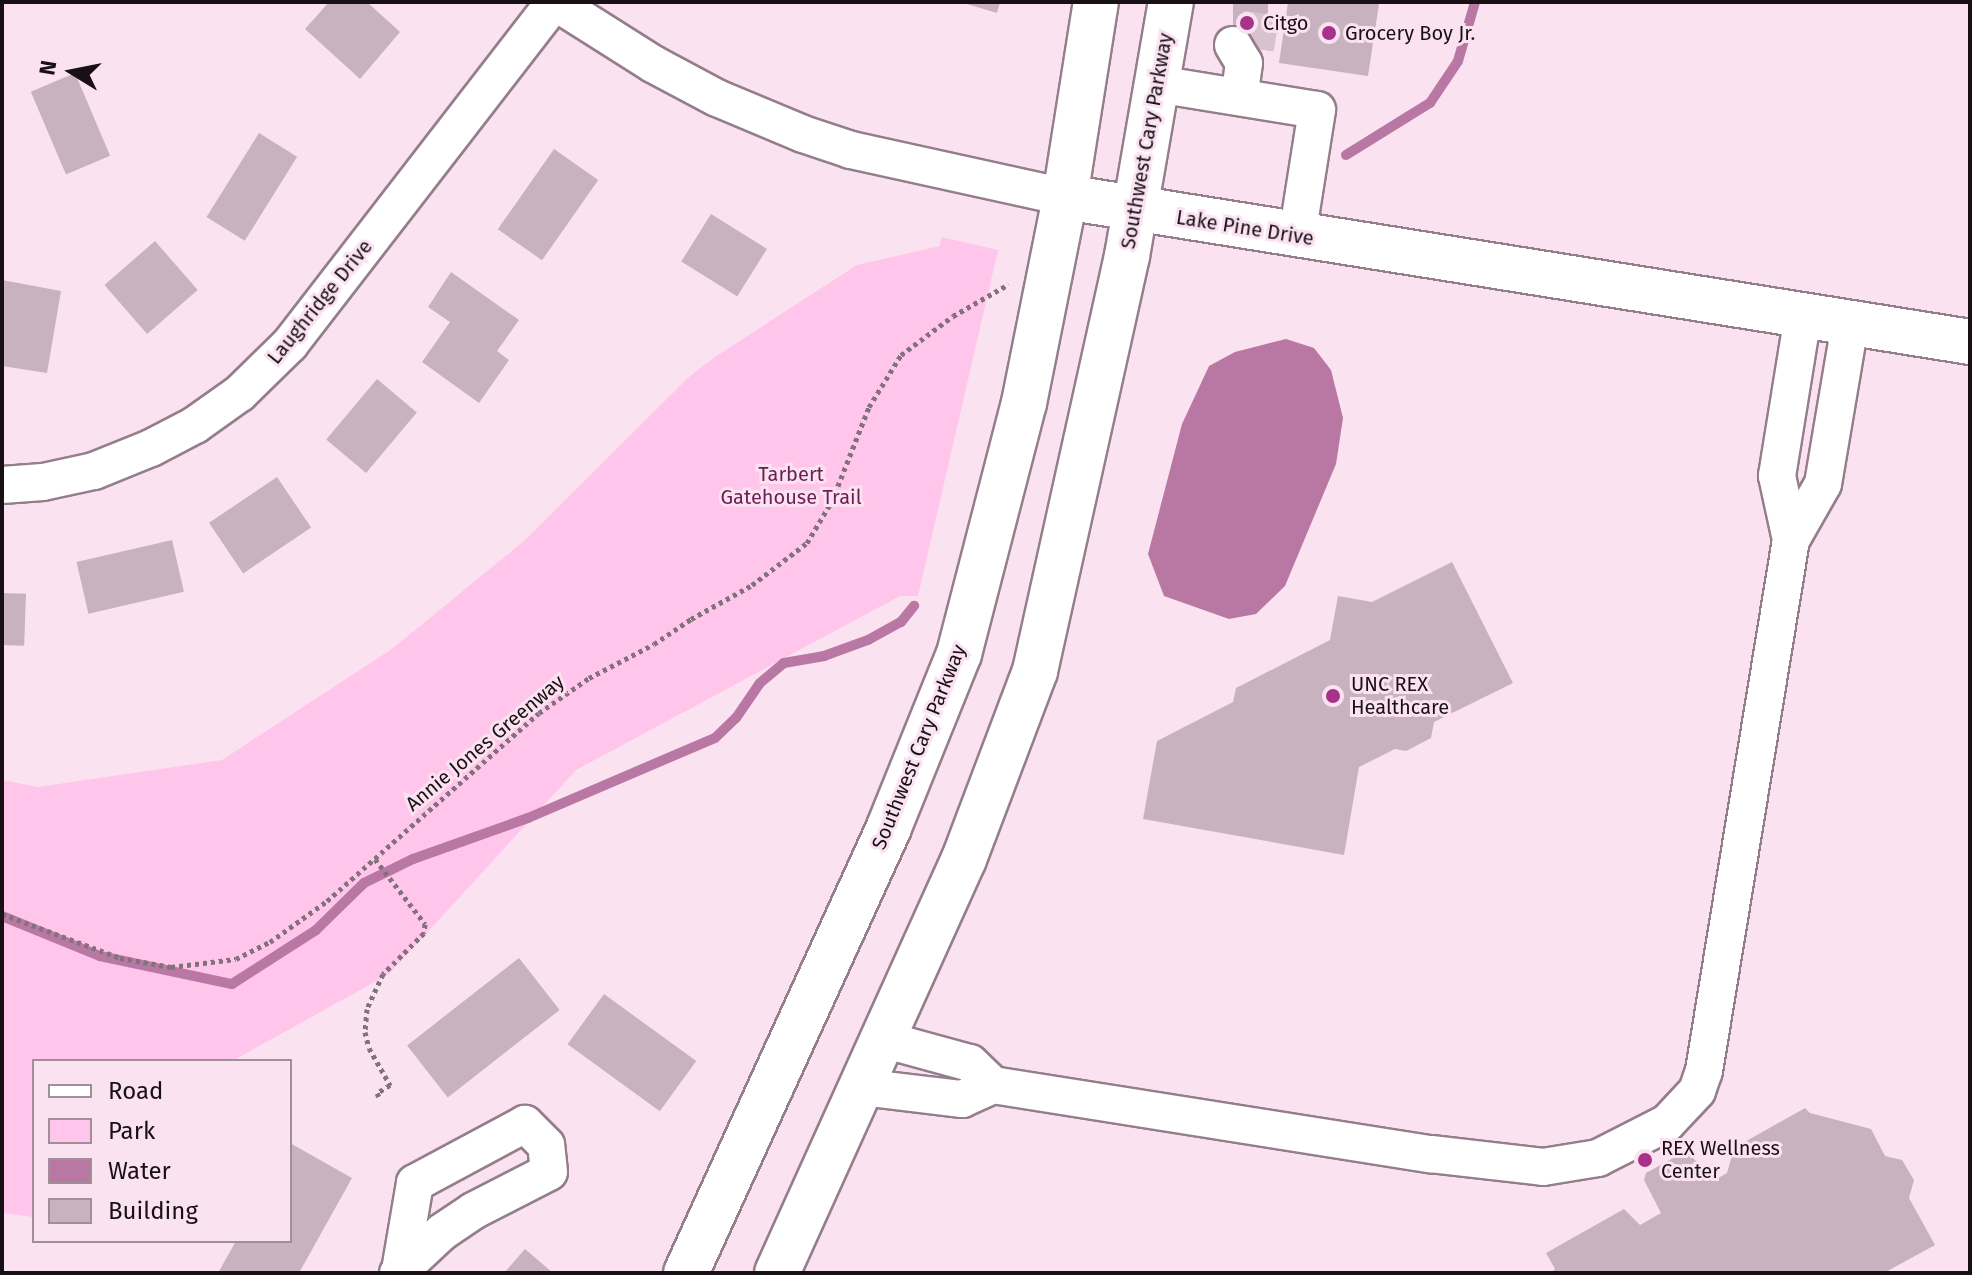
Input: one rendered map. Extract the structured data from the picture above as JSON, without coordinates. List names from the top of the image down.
{
  "streets": {
    "main road": ["Southwest Cary Parkway", "Lake Pine Drive"],
    "street": ["Laughridge Drive"],
    "path": ["Annie Jones Greenway"]
  },
  "crossings": [
    ["Southwest Cary Parkway", "Lake Pine Drive"],
    ["Lake Pine Drive", "Laughridge Drive"]
  ],
  "parks": ["Tarbert Gatehouse Trail"],
  "places": [
    "Citgo",
    "Grocery Boy Jr.",
    "UNC REX Healthcare",
    "REX Wellness Center"
  ],
  "legend": [
    "Road",
    "Park",
    "Water",
    "Building"
  ],
  "north": "left"
}
